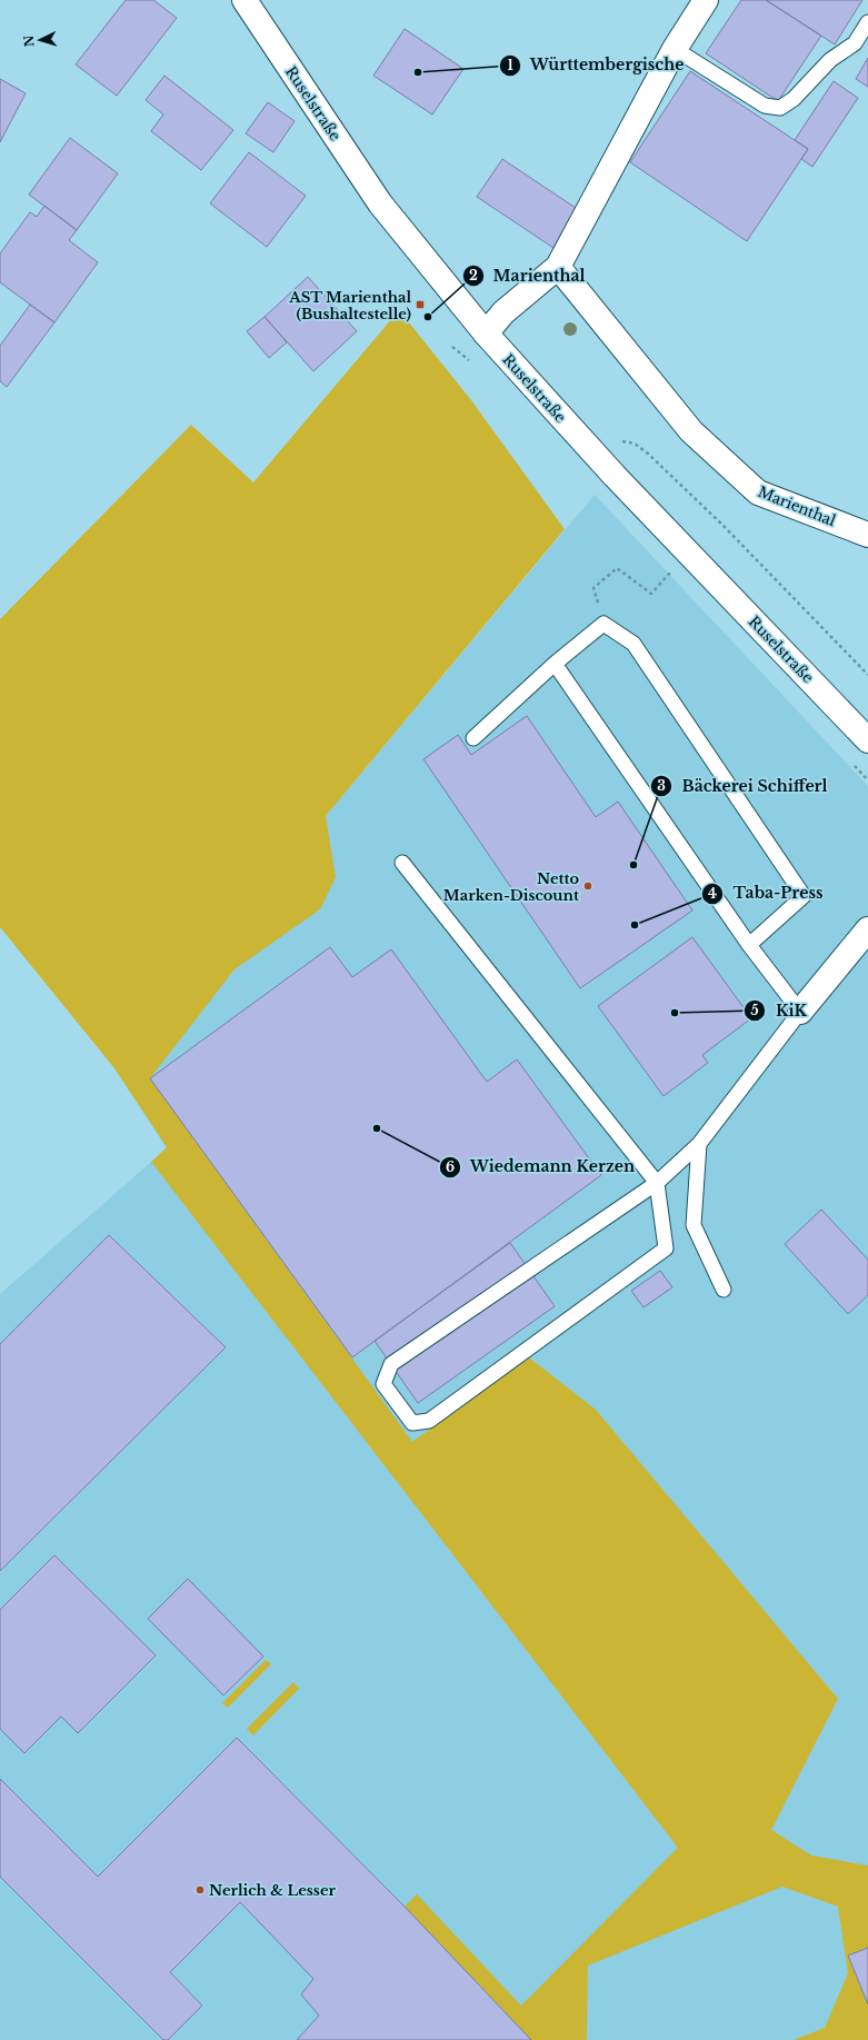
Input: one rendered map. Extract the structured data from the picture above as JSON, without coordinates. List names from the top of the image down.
{
  "streets": {
    "main road": ["Ruselstraße", "Marienthal"]
  },
  "places": {
    "other": [
      "Württembergische",
      "Marienthal",
      "Bäckerei Schifferl",
      "Netto Marken-Discount",
      "Taba-Press",
      "KiK",
      "Wiedemann Kerzen",
      "Nerlich & Lesser"
    ],
    "transit": ["AST Marienthal (Bushaltestelle)"]
  },
  "north": "left"
}
